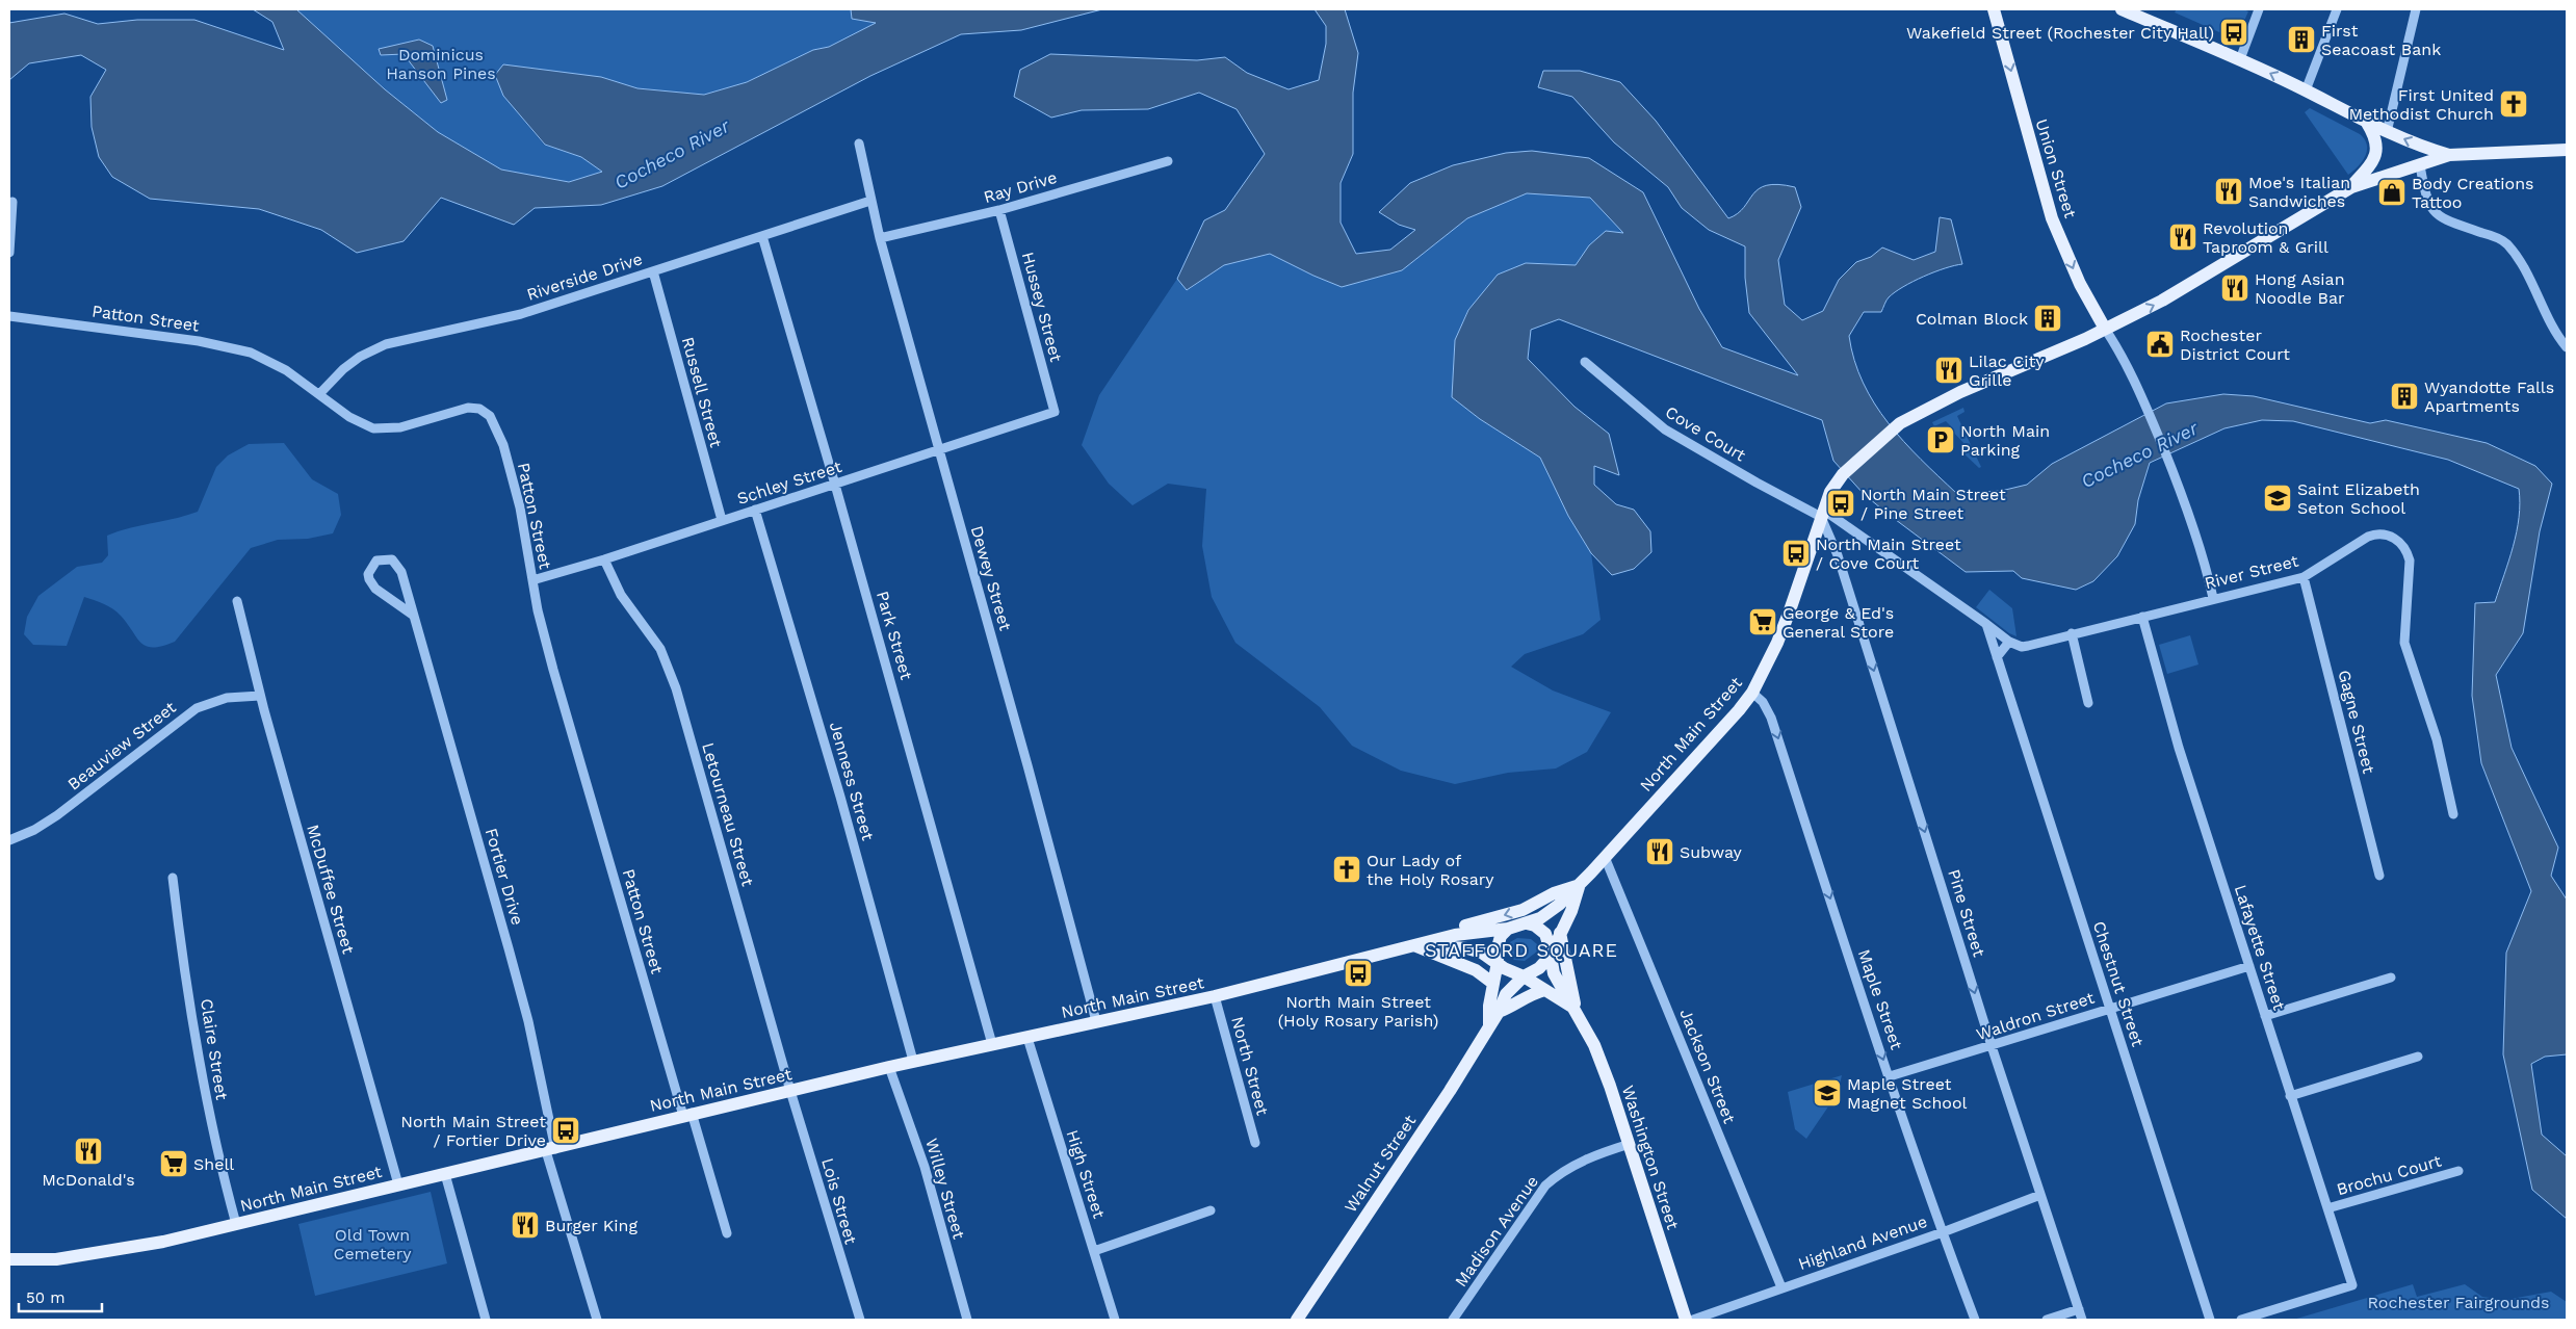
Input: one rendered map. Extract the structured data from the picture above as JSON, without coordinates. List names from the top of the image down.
{
  "streets": {
    "main road": [
      "Union Street",
      "North Main Street",
      "Washington Street",
      "Walnut Street"
    ],
    "street": [
      "Ray Drive",
      "Riverside Drive",
      "Hussey Street",
      "Patton Street",
      "Russell Street",
      "Cove Court",
      "Schley Street",
      "River Street",
      "Dewey Street",
      "Park Street",
      "Gagne Street",
      "Beauview Street",
      "Jenness Street",
      "Letourneau Street",
      "Fortier Drive",
      "McDuffee Street",
      "Pine Street",
      "Lafayette Street",
      "Chestnut Street",
      "Maple Street",
      "Waldron Street",
      "Claire Street",
      "North Street",
      "Jackson Street",
      "High Street",
      "Brochu Court",
      "Willey Street",
      "Lois Street",
      "Madison Avenue",
      "Highland Avenue"
    ]
  },
  "crossings": [
    ["Union Street", "North Main Street"],
    ["Ray Drive", "Hussey Street"],
    ["Ray Drive", "Dewey Street"],
    ["Riverside Drive", "Patton Street"],
    ["Riverside Drive", "Russell Street"],
    ["Riverside Drive", "Dewey Street"],
    ["Riverside Drive", "Park Street"],
    ["Hussey Street", "Schley Street"],
    ["Patton Street", "Schley Street"],
    ["Patton Street", "North Main Street"],
    ["Russell Street", "Schley Street"],
    ["Cove Court", "North Main Street"],
    ["Cove Court", "Pine Street"],
    ["Schley Street", "Dewey Street"],
    ["Schley Street", "Park Street"],
    ["Schley Street", "Jenness Street"],
    ["Schley Street", "Letourneau Street"],
    ["River Street", "Gagne Street"],
    ["River Street", "Lafayette Street"],
    ["Dewey Street", "North Main Street"],
    ["Park Street", "North Main Street"],
    ["North Main Street", "Jenness Street"],
    ["North Main Street", "Letourneau Street"],
    ["North Main Street", "Fortier Drive"],
    ["North Main Street", "McDuffee Street"],
    ["North Main Street", "Pine Street"],
    ["North Main Street", "Maple Street"],
    ["North Main Street", "Claire Street"],
    ["North Main Street", "North Street"],
    ["North Main Street", "Jackson Street"],
    ["North Main Street", "Washington Street"],
    ["North Main Street", "Walnut Street"],
    ["North Main Street", "High Street"],
    ["North Main Street", "Willey Street"],
    ["North Main Street", "Lois Street"],
    ["Beauview Street", "McDuffee Street"],
    ["Letourneau Street", "Lois Street"],
    ["Pine Street", "Waldron Street"],
    ["Pine Street", "Highland Avenue"],
    ["Lafayette Street", "Waldron Street"],
    ["Lafayette Street", "Brochu Court"],
    ["Chestnut Street", "Waldron Street"],
    ["Maple Street", "Waldron Street"],
    ["Maple Street", "Highland Avenue"],
    ["Jackson Street", "Highland Avenue"],
    ["Washington Street", "Walnut Street"],
    ["Washington Street", "Madison Avenue"]
  ],
  "one_way": ["Union Street", "Pine Street", "Maple Street"],
  "districts": ["STAFFORD SQUARE"],
  "water": ["Cocheco River"],
  "parks": ["Dominicus Hanson Pines", "Old Town Cemetery", "Rochester Fairgrounds"],
  "places": {
    "bus stop": [
      "Wakefield Street (Rochester City Hall)",
      "North Main Street / Pine Street",
      "North Main Street / Cove Court",
      "North Main Street (Holy Rosary Parish)",
      "North Main Street / Fortier Drive"
    ],
    "building": ["First Seacoast Bank", "Colman Block", "Wyandotte Falls Apartments"],
    "church": ["First United Methodist Church", "Our Lady of the Holy Rosary"],
    "restaurant": [
      "Moe's Italian Sandwiches",
      "Revolution Taproom & Grill",
      "Hong Asian Noodle Bar",
      "Lilac City Grille",
      "Subway",
      "McDonald's",
      "Burger King"
    ],
    "shop": ["Body Creations Tattoo"],
    "public building": ["Rochester District Court"],
    "parking": ["North Main Parking"],
    "school or university": ["Saint Elizabeth Seton School", "Maple Street Magnet School"],
    "supermarket": ["George & Ed's General Store", "Shell"]
  },
  "scale_bar": "50 m"
}
